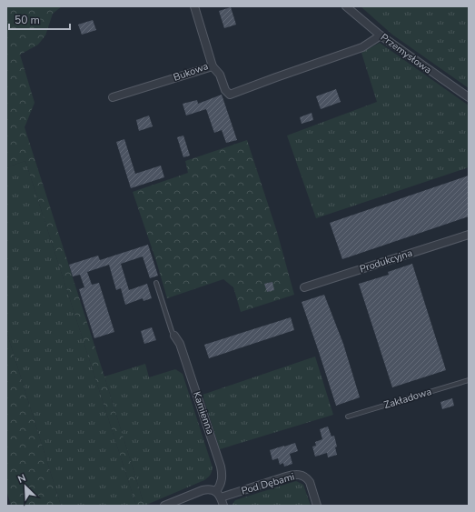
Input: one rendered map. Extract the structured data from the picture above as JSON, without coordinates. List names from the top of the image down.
{
  "streets": {
    "street": [
      "Przemysłowa",
      "Bukowa",
      "Produkcyjna",
      "Kamienna",
      "Pod Dębami"
    ],
    "lane": ["Zakładowa"]
  },
  "scale_bar": "50 m",
  "north": "top left"
}
